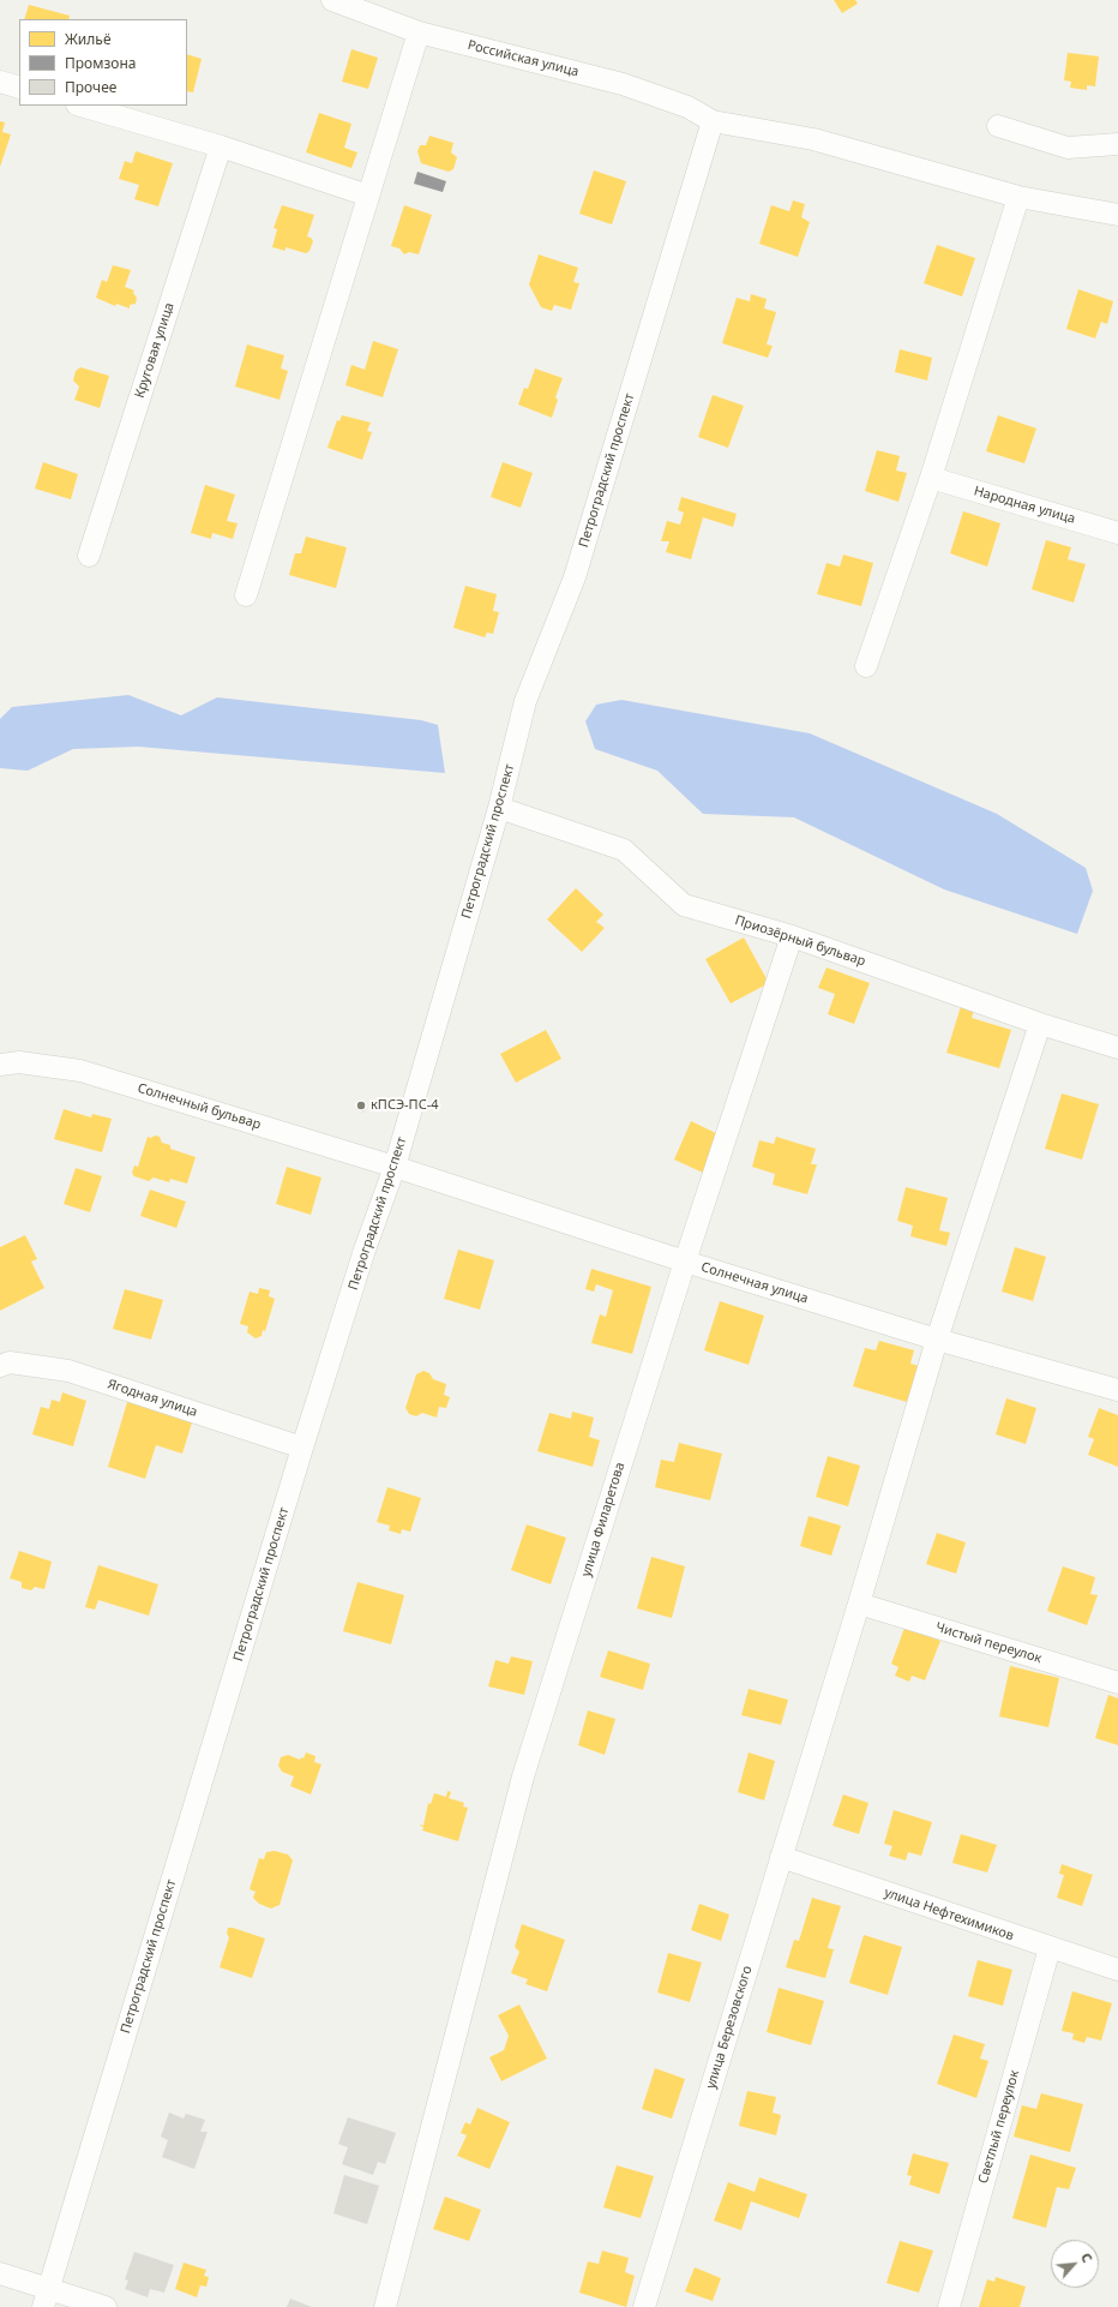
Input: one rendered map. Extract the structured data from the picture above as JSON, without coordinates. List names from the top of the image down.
{
  "streets": {
    "street": [
      "Российская улица",
      "Круговая улица",
      "Петроградский проспект",
      "Народная улица",
      "Приозёрный бульвар",
      "Солнечный бульвар",
      "Солнечная улица",
      "Ягодная улица",
      "улица Филаретова",
      "Чистый переулок",
      "улица Нефтехимиков",
      "улица Березовского",
      "Светлый переулок"
    ]
  },
  "crossings": [
    ["Российская улица", "Петроградский проспект"],
    ["Петроградский проспект", "Приозёрный бульвар"],
    ["Петроградский проспект", "Солнечный бульвар"],
    ["Петроградский проспект", "Солнечная улица"],
    ["Петроградский проспект", "Ягодная улица"],
    ["Приозёрный бульвар", "улица Филаретова"],
    ["Приозёрный бульвар", "улица Березовского"],
    ["Солнечный бульвар", "Солнечная улица"],
    ["Солнечная улица", "улица Филаретова"],
    ["Солнечная улица", "улица Березовского"],
    ["Чистый переулок", "улица Березовского"],
    ["улица Нефтехимиков", "улица Березовского"],
    ["улица Нефтехимиков", "Светлый переулок"]
  ],
  "places": ["кПСЭ-ПС-4"],
  "legend": ["Жильё", "Промзона", "Прочее"],
  "north": "top right"
}
